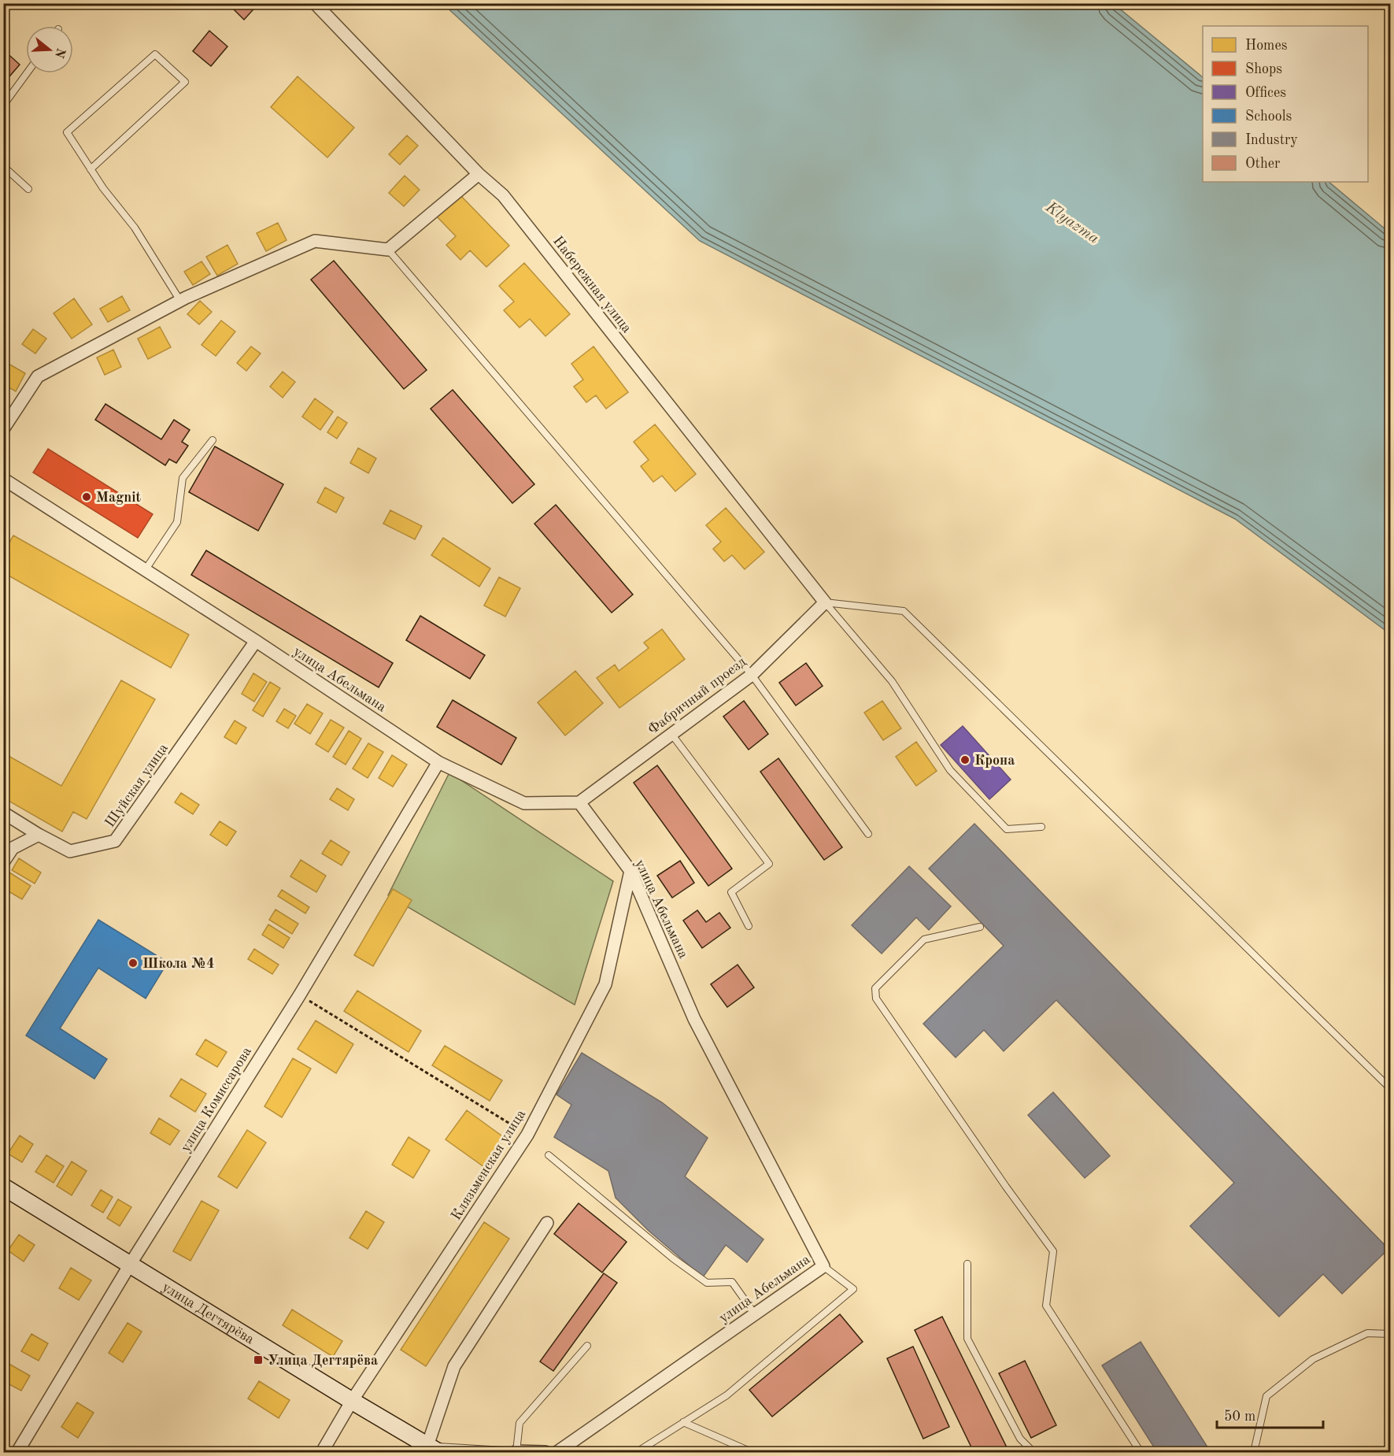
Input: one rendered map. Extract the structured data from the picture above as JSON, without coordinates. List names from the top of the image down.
{
  "streets": {
    "main road": ["улица Дегтярёва"],
    "street": [
      "Набережная улица",
      "улица Абельмана",
      "Фабричный проезд",
      "Шуйская улица",
      "улица Комиссарова",
      "Клязьменская улица"
    ]
  },
  "crossings": [
    ["Набережная улица", "Фабричный проезд"],
    ["улица Абельмана", "Фабричный проезд"],
    ["улица Абельмана", "Шуйская улица"],
    ["улица Абельмана", "улица Комиссарова"],
    ["улица Абельмана", "Клязьменская улица"],
    ["улица Комиссарова", "улица Дегтярёва"],
    ["Клязьменская улица", "улица Дегтярёва"]
  ],
  "water": ["Klyazma"],
  "places": {
    "other": ["Magnit", "Крона", "Школа №4"],
    "transit": ["Улица Дегтярёва"]
  },
  "legend": [
    "Homes",
    "Shops",
    "Offices",
    "Schools",
    "Industry",
    "Other"
  ],
  "scale_bar": "50 m",
  "north": "right"
}
